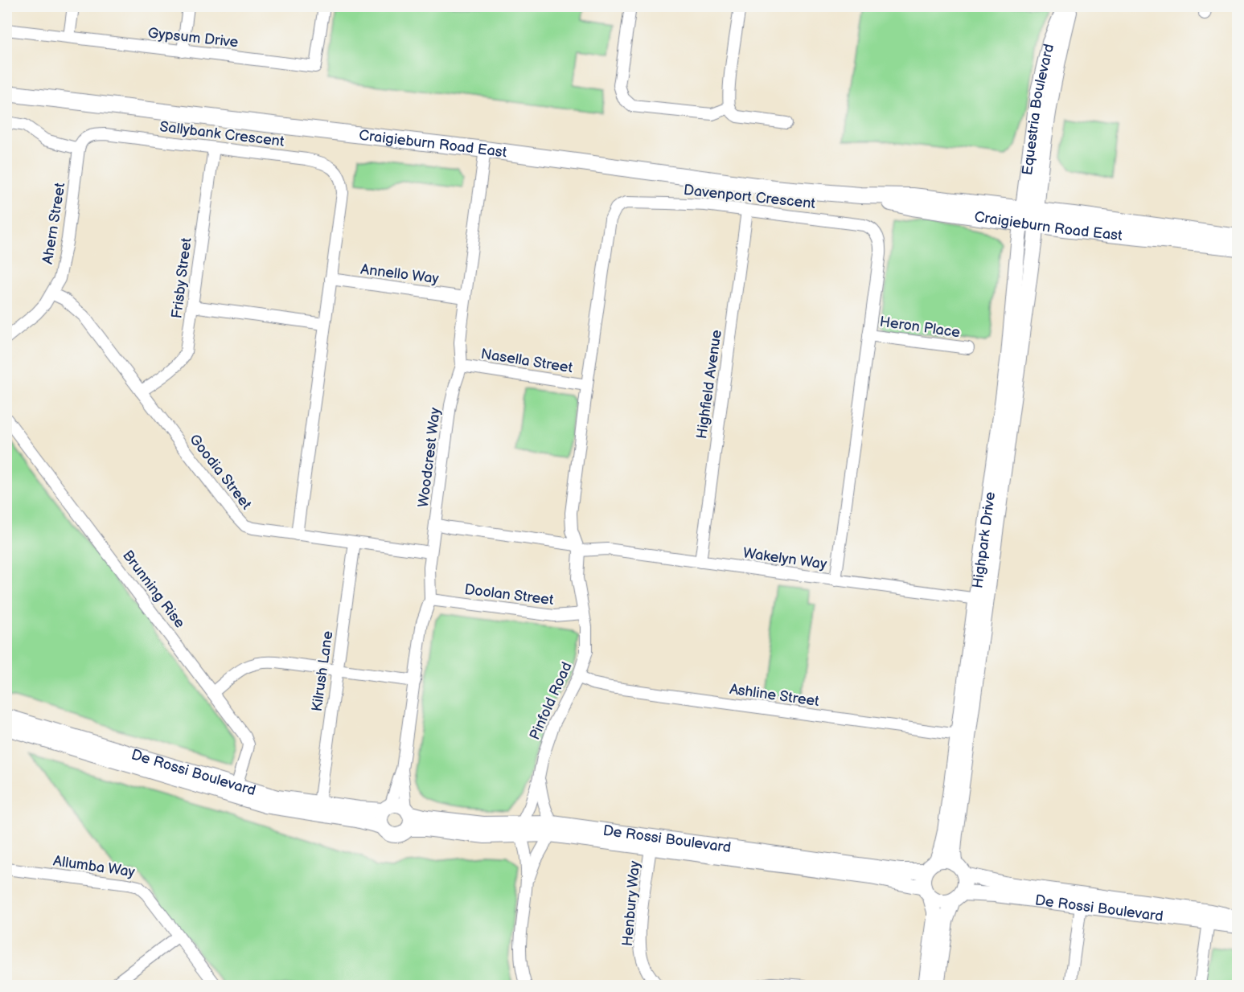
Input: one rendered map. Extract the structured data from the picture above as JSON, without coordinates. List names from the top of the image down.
{
  "streets": {
    "main road": ["Craigieburn Road East"],
    "street": [
      "Gypsum Drive",
      "Equestria Boulevard",
      "Sallybank Crescent",
      "Davenport Crescent",
      "Ahern Street",
      "Annello Way",
      "Frisby Street",
      "Heron Place",
      "Nasella Street",
      "Highfield Avenue",
      "Woodcrest Way",
      "Goodia Street",
      "Highpark Drive",
      "Wakelyn Way",
      "Brunning Rise",
      "Doolan Street",
      "Kilrush Lane",
      "Ashline Street",
      "Pinfold Road",
      "De Rossi Boulevard",
      "Allumba Way",
      "Henbury Way"
    ]
  },
  "crossings": [
    ["Equestria Boulevard", "Craigieburn Road East"],
    ["Equestria Boulevard", "Highpark Drive"],
    ["Sallybank Crescent", "Ahern Street"],
    ["Sallybank Crescent", "Annello Way"],
    ["Sallybank Crescent", "Frisby Street"],
    ["Craigieburn Road East", "Woodcrest Way"],
    ["Craigieburn Road East", "Highpark Drive"],
    ["Davenport Crescent", "Heron Place"],
    ["Davenport Crescent", "Nasella Street"],
    ["Davenport Crescent", "Highfield Avenue"],
    ["Davenport Crescent", "Wakelyn Way"],
    ["Davenport Crescent", "Pinfold Road"],
    ["Ahern Street", "Goodia Street"],
    ["Annello Way", "Woodcrest Way"],
    ["Frisby Street", "Goodia Street"],
    ["Nasella Street", "Woodcrest Way"],
    ["Highfield Avenue", "Wakelyn Way"],
    ["Woodcrest Way", "Goodia Street"],
    ["Woodcrest Way", "Wakelyn Way"],
    ["Woodcrest Way", "Doolan Street"],
    ["Woodcrest Way", "De Rossi Boulevard"],
    ["Goodia Street", "Kilrush Lane"],
    ["Highpark Drive", "Wakelyn Way"],
    ["Highpark Drive", "Ashline Street"],
    ["Highpark Drive", "De Rossi Boulevard"],
    ["Wakelyn Way", "Pinfold Road"],
    ["Brunning Rise", "De Rossi Boulevard"],
    ["Doolan Street", "Pinfold Road"],
    ["Kilrush Lane", "De Rossi Boulevard"],
    ["Ashline Street", "Pinfold Road"],
    ["Pinfold Road", "De Rossi Boulevard"],
    ["De Rossi Boulevard", "Henbury Way"]
  ]
}
